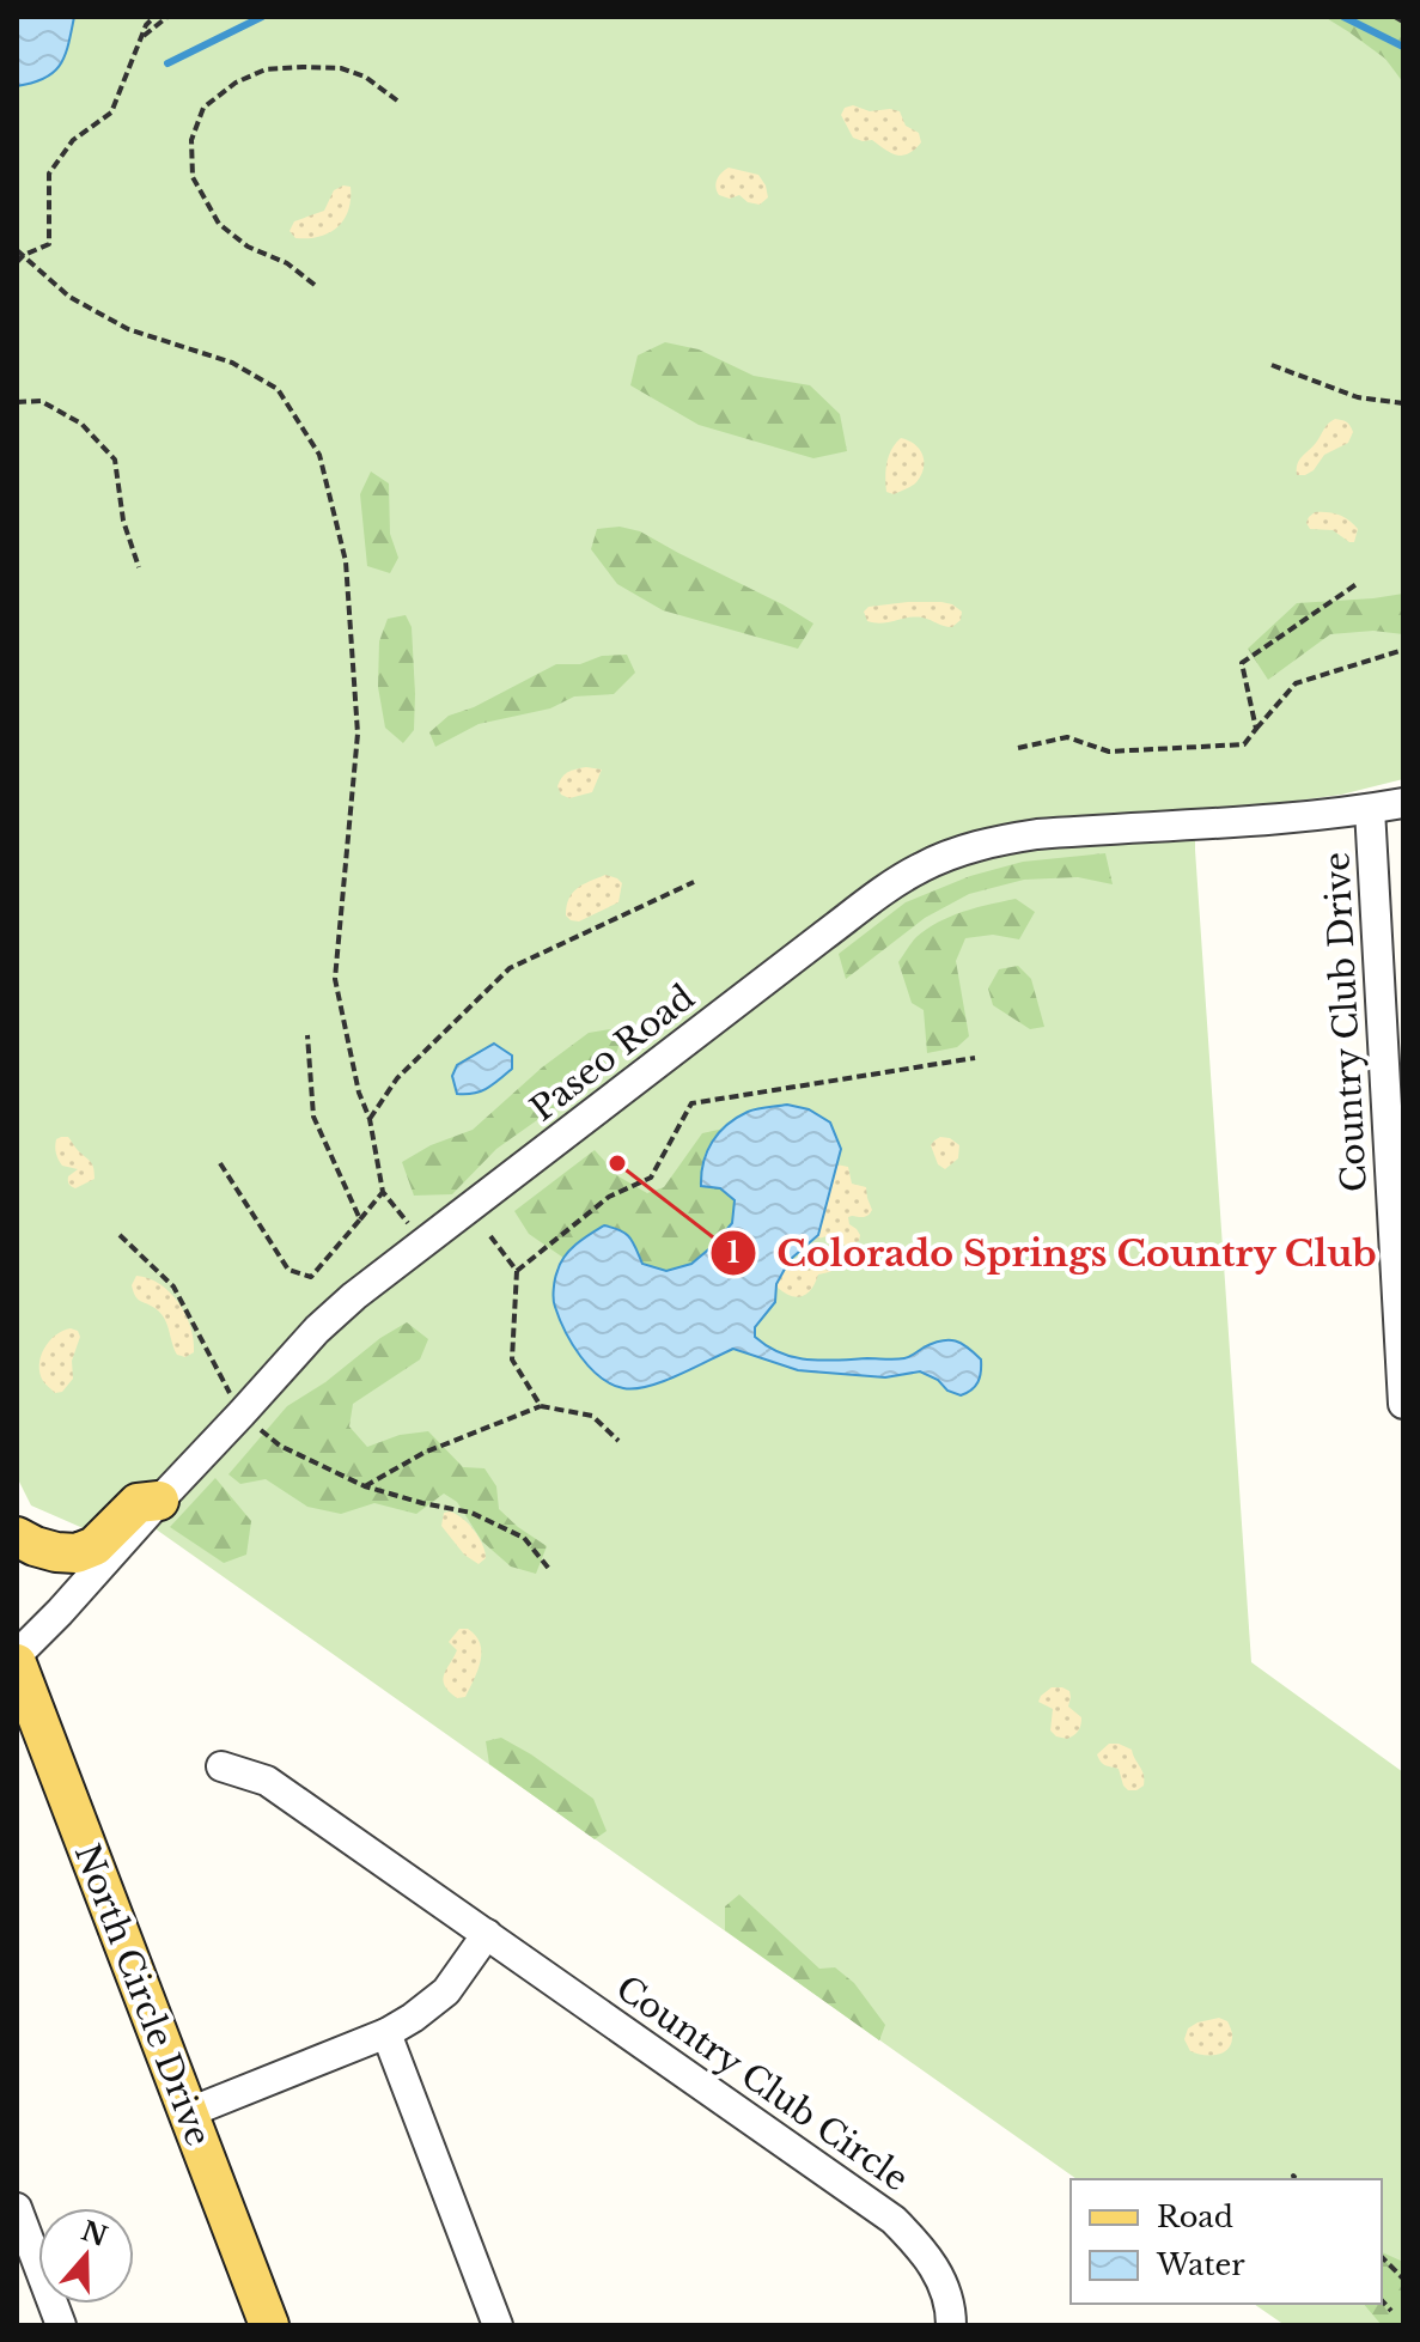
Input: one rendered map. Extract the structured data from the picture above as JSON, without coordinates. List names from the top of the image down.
{
  "streets": {
    "main road": ["North Circle Drive"],
    "street": ["Country Club Drive", "Paseo Road", "Country Club Circle"]
  },
  "crossings": [
    ["Country Club Drive", "Paseo Road"]
  ],
  "places": ["Colorado Springs Country Club"],
  "legend": ["Road", "Water"],
  "north": "top"
}
